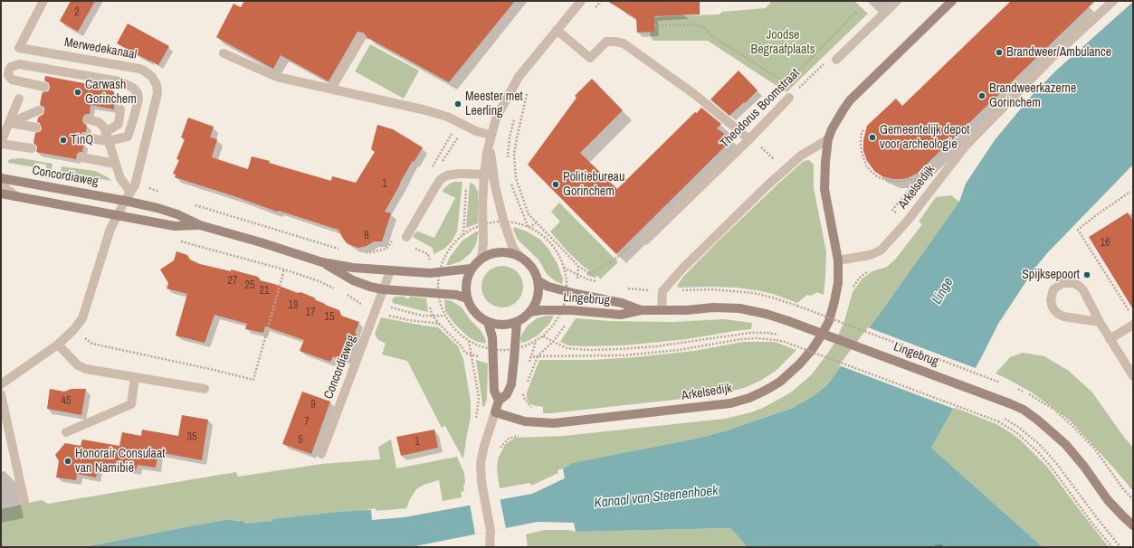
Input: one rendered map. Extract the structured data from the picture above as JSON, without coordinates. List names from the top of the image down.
{
  "streets": {
    "main road": ["Concordiaweg", "Arkelsedijk", "Lingebrug"],
    "street": ["Merwedekanaal", "Theodorus Boomstraat"]
  },
  "crossings": [
    ["Concordiaweg", "Lingebrug"]
  ],
  "water": ["Linge", "Kanaal van Steenenhoek"],
  "parks": ["Joodse Begraafplaats"],
  "places": [
    "Brandweer/Ambulance",
    "Carwash Gorinchem",
    "Brandweerkazerne Gorinchem",
    "Meester met Leerling",
    "Gemeentelijk depot voor archeologie",
    "TinQ",
    "Politiebureau Gorinchem",
    "Spijksepoort",
    "Honorair Consulaat van Namibië"
  ],
  "house_numbers": [
    "2",
    "1",
    "8",
    "16",
    "27",
    "25",
    "21",
    "19",
    "17",
    "15",
    "45",
    "9",
    "7",
    "35",
    "5",
    "1"
  ]
}
